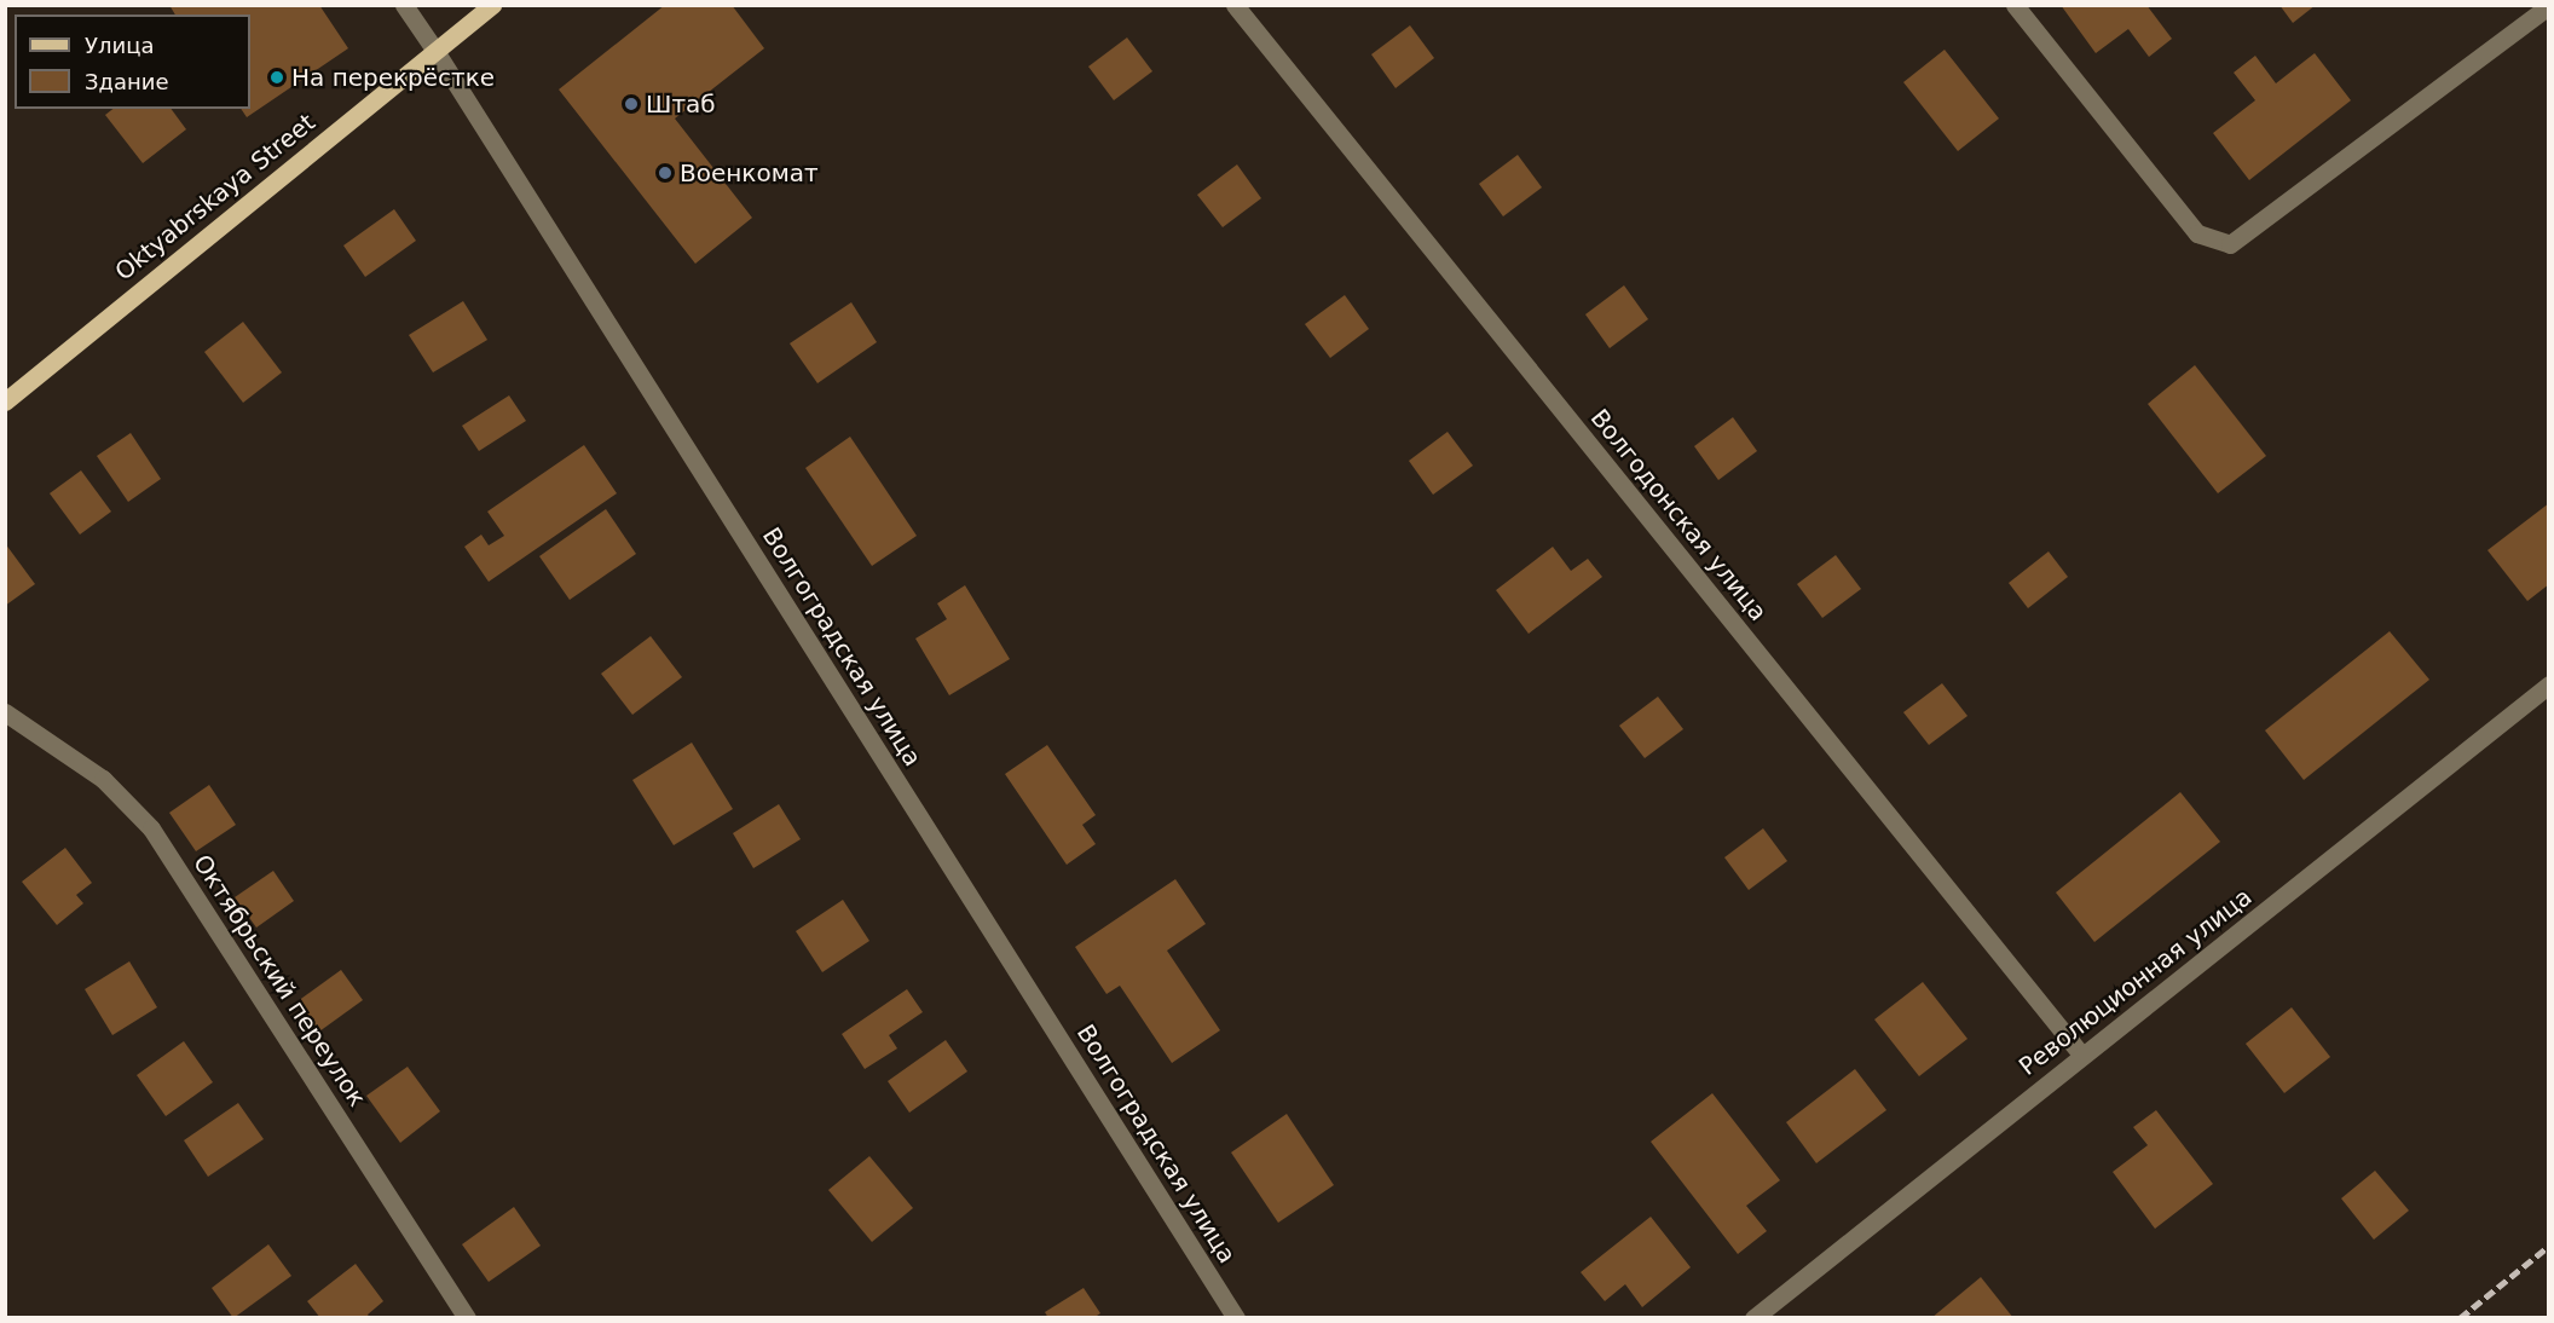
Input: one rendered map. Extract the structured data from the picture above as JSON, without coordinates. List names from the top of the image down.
{
  "streets": {
    "main road": ["Oktyabrskaya Street"],
    "street": [
      "Волгодонская улица",
      "Волгоградская улица",
      "Октябрьский переулок",
      "Революционная улица"
    ]
  },
  "crossings": [
    ["Oktyabrskaya Street", "Волгоградская улица"],
    ["Волгодонская улица", "Революционная улица"]
  ],
  "places": ["На перекрёстке", "Штаб", "Военкомат"],
  "legend": ["Улица", "Здание"]
}
